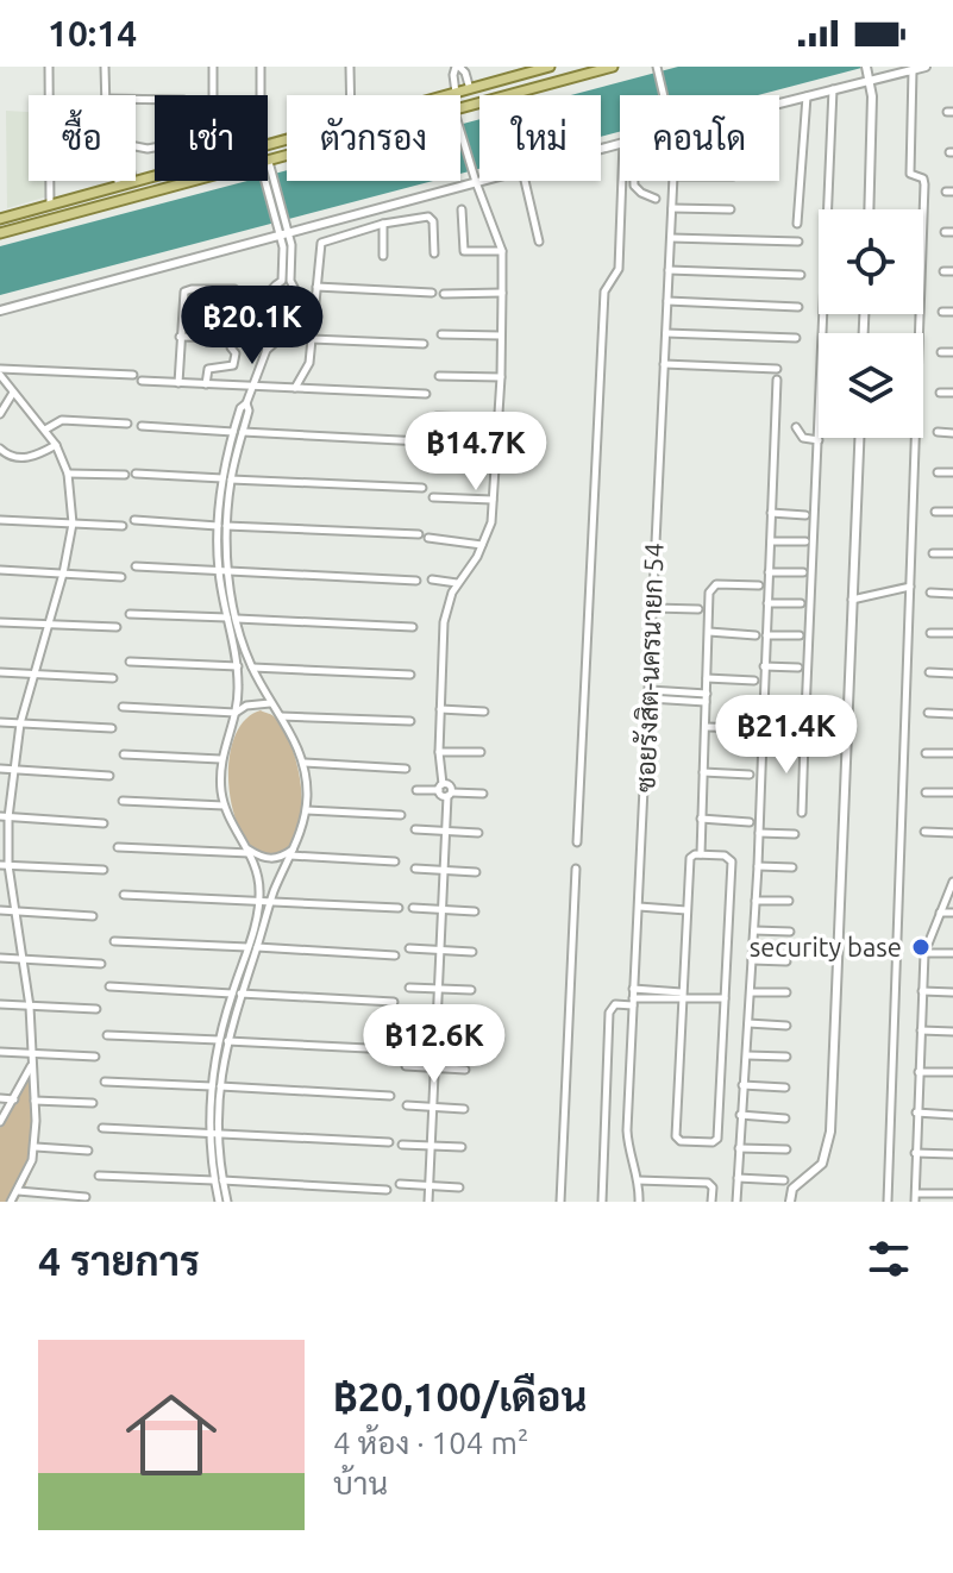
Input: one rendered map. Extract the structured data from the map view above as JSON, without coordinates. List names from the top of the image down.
{
  "streets": {
    "street": ["ซอยรังสิต-นครนายก 54"]
  },
  "places": ["security base"],
  "page": {
    "status": "10:14",
    "chip": [
      "ซื้อ",
      "เช่า",
      "ตัวกรอง",
      "ใหม่",
      "คอนโด"
    ],
    "price": [
      "฿20.1K",
      "฿14.7K",
      "฿21.4K",
      "฿12.6K"
    ],
    "heading": "4 รายการ",
    "list": [
      {
        "name": "฿20,100/เดือน",
        "note": "4 ห้อง · 104 m² · บ้าน"
      }
    ]
  }
}
